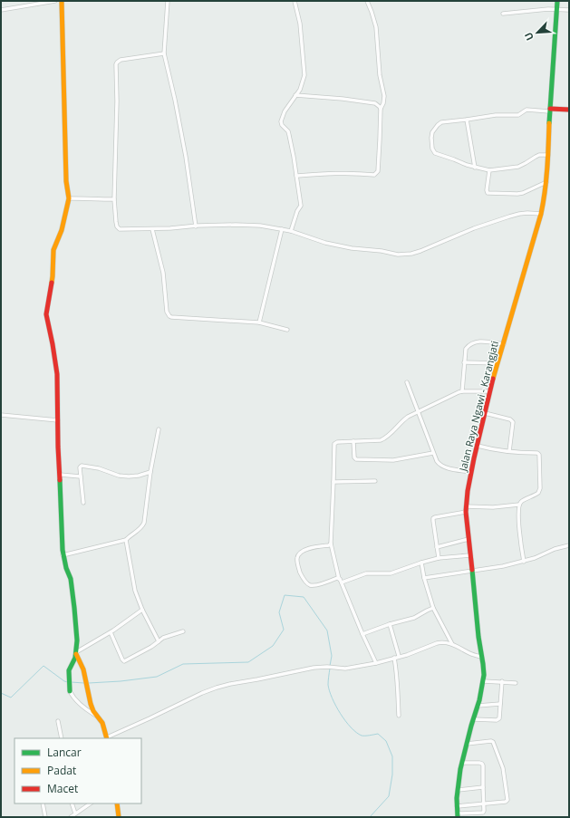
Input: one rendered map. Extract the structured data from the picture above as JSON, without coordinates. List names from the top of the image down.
{
  "streets": {
    "street": ["Jalan Raya Ngawi - Karangjati"]
  },
  "legend": ["Lancar", "Padat", "Macet"],
  "north": "bottom left"
}
